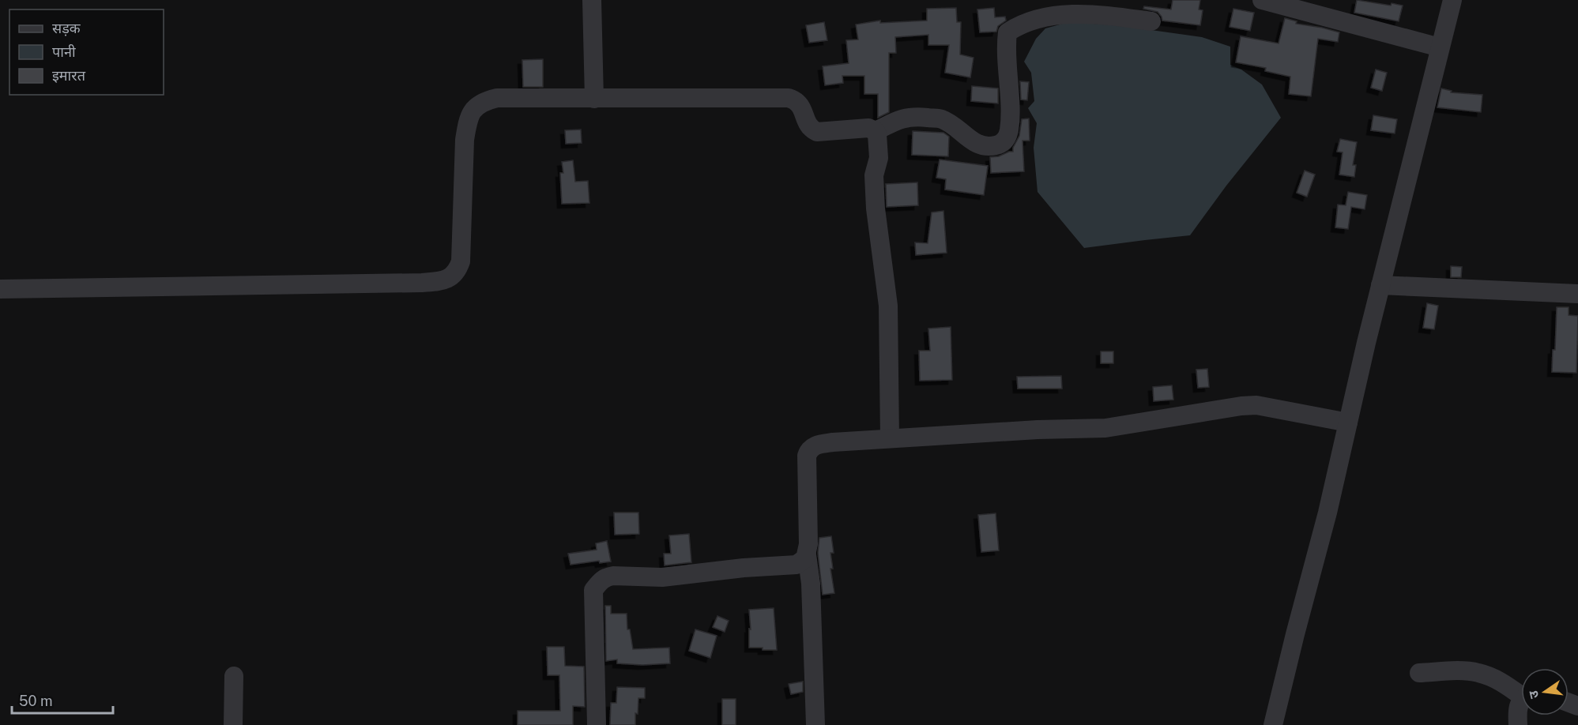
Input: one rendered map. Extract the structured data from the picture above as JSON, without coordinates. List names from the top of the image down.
{
  "legend": ["सड़क", "पानी", "इमारत"],
  "scale_bar": "50 m",
  "north": "left"
}
